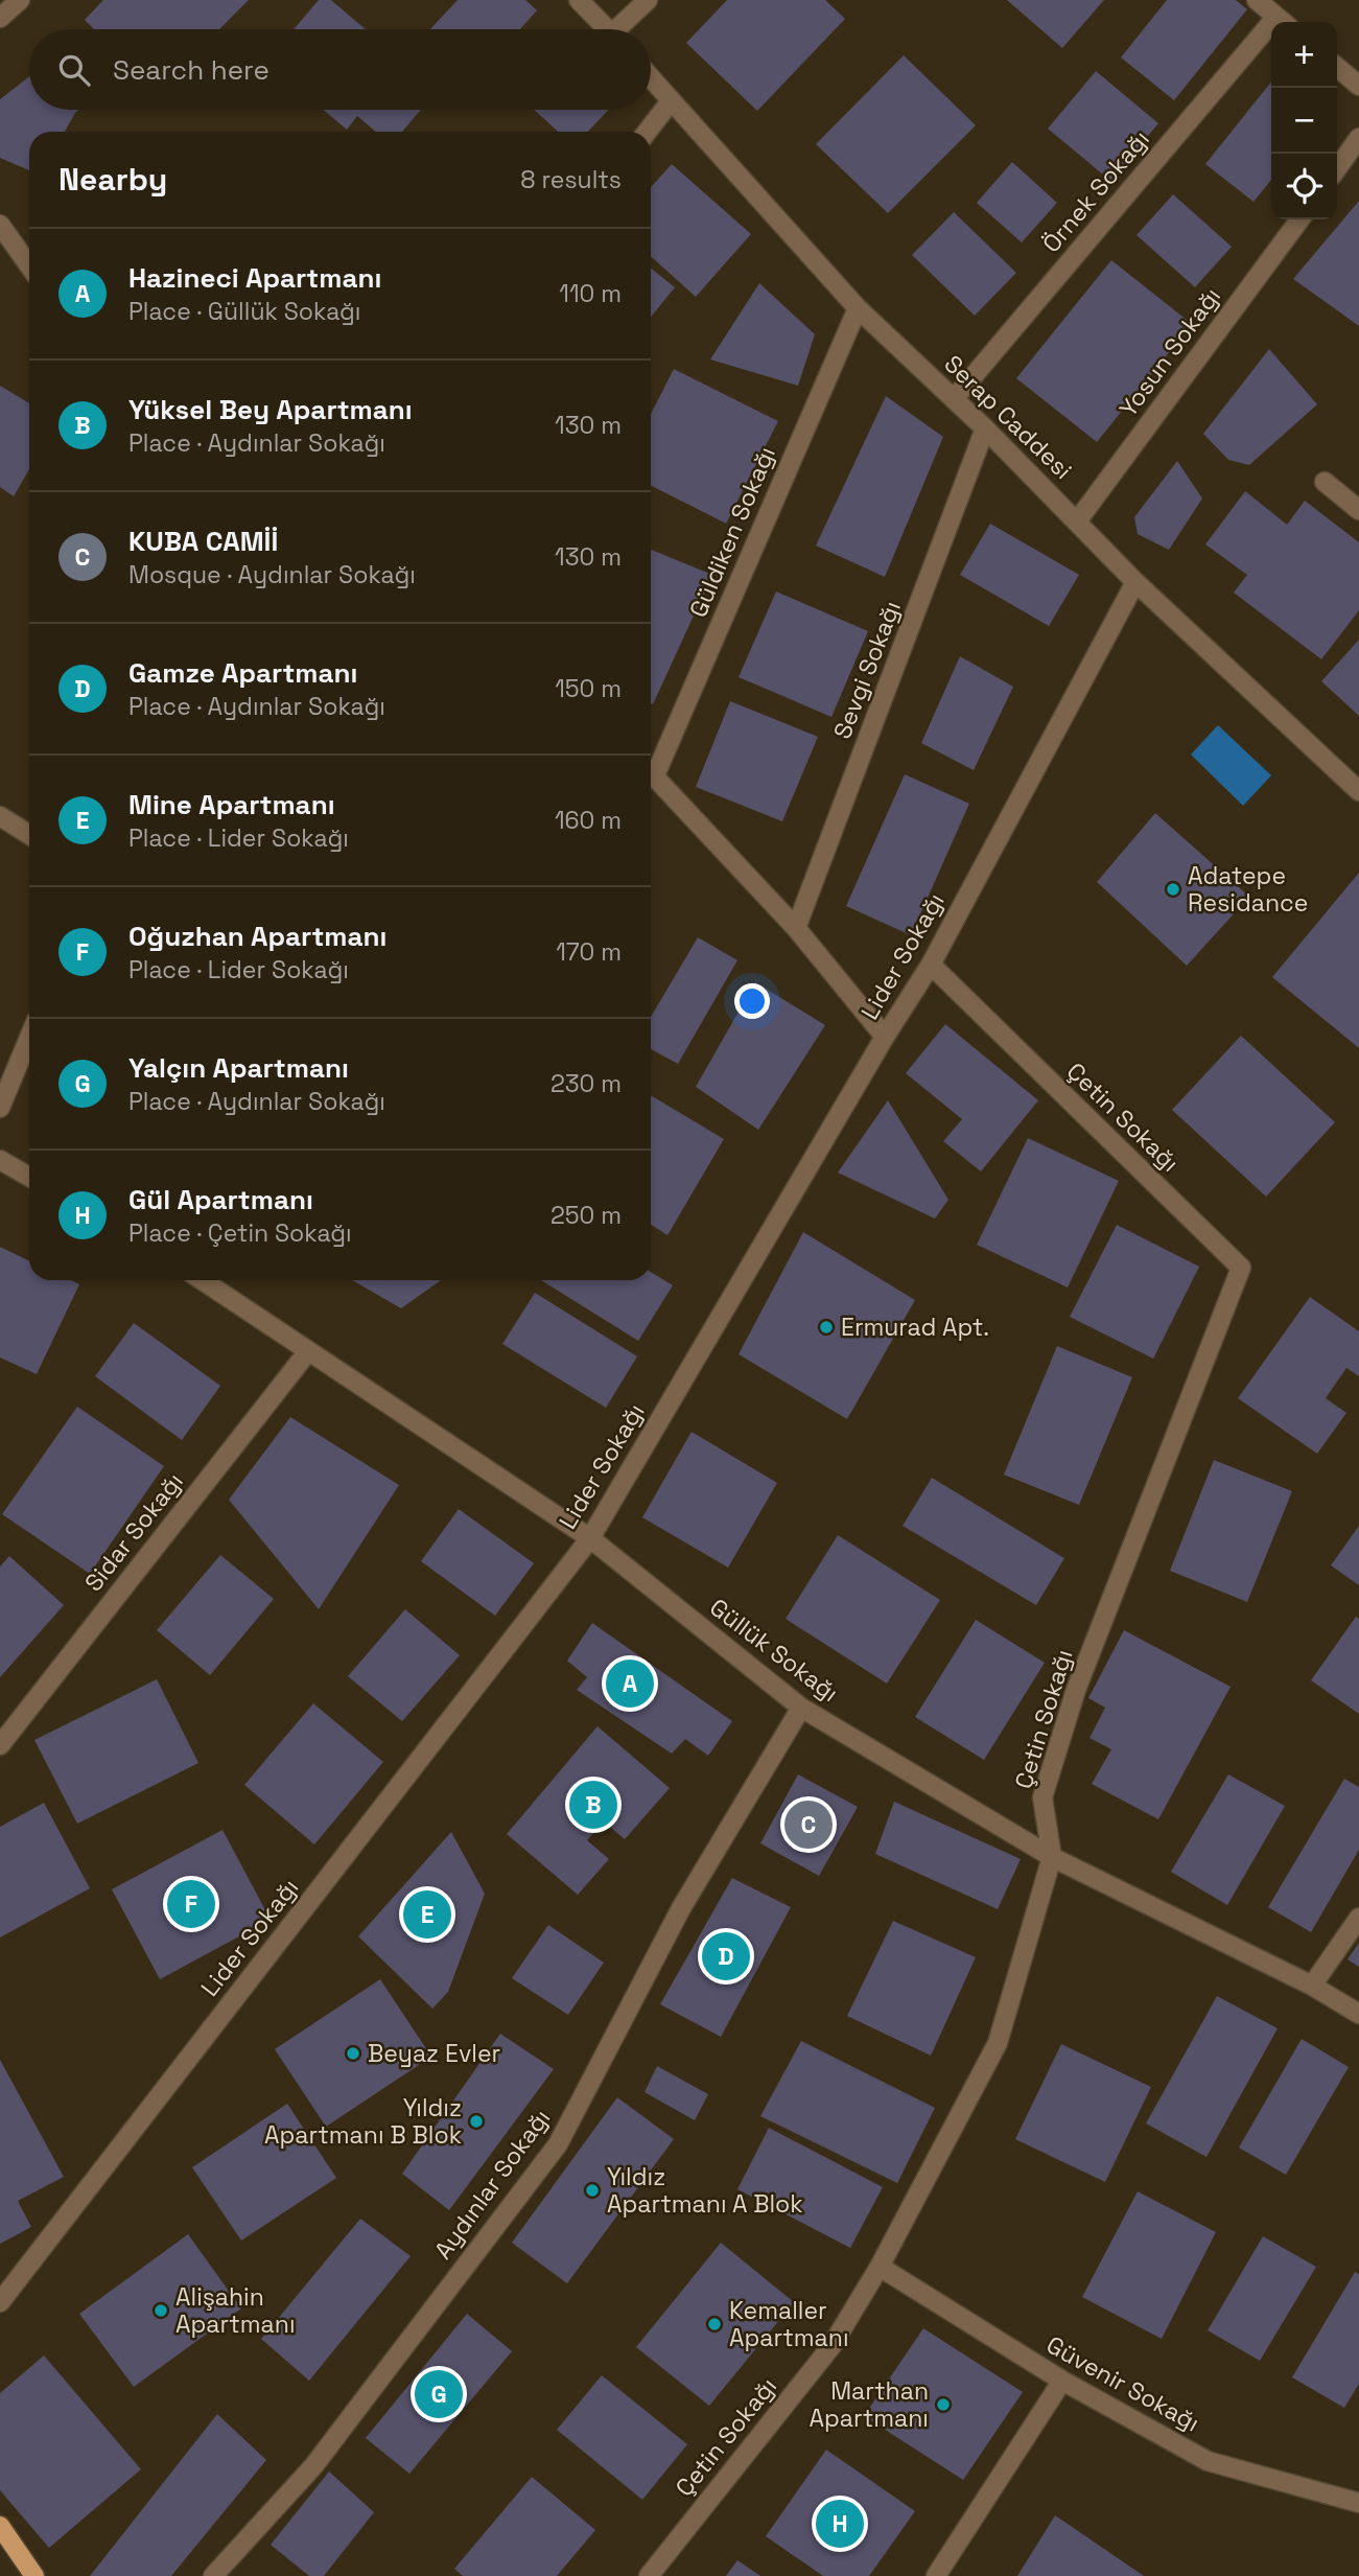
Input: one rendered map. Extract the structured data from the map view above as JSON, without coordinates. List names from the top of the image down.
{
  "streets": {
    "street": [
      "Örnek Sokağı",
      "Yosun Sokağı",
      "Serap Caddesi",
      "Güldiken Sokağı",
      "Sevgi Sokağı",
      "Lider Sokağı",
      "Çetin Sokağı",
      "Sidar Sokağı",
      "Güllük Sokağı",
      "Aydınlar Sokağı",
      "Güvenir Sokağı"
    ]
  },
  "crossings": [
    ["Örnek Sokağı", "Serap Caddesi"],
    ["Yosun Sokağı", "Serap Caddesi"],
    ["Serap Caddesi", "Güldiken Sokağı"],
    ["Serap Caddesi", "Sevgi Sokağı"],
    ["Serap Caddesi", "Lider Sokağı"],
    ["Lider Sokağı", "Çetin Sokağı"],
    ["Lider Sokağı", "Güllük Sokağı"],
    ["Çetin Sokağı", "Güllük Sokağı"],
    ["Çetin Sokağı", "Güvenir Sokağı"],
    ["Sidar Sokağı", "Güllük Sokağı"],
    ["Güllük Sokağı", "Aydınlar Sokağı"]
  ],
  "places": [
    "Adatepe Residance",
    "Ermurad Apt.",
    "Beyaz Evler",
    "Yıldız Apartmanı B Blok",
    "Yıldız Apartmanı A Blok",
    "Alişahin Apartmanı",
    "Kemaller Apartmanı",
    "Marthan Apartmanı"
  ],
  "page": {
    "map_buttons": ["+", "−"],
    "search": "Search here",
    "heading": ["Nearby", "8 results"],
    "list": [
      {
        "mark": "A",
        "name": "Hazineci Apartmanı",
        "note": "Place · Güllük Sokağı",
        "value": "110 m"
      },
      {
        "mark": "B",
        "name": "Yüksel Bey Apartmanı",
        "note": "Place · Aydınlar Sokağı",
        "value": "130 m"
      },
      {
        "mark": "C",
        "name": "KUBA CAMİİ",
        "note": "Mosque · Aydınlar Sokağı",
        "value": "130 m"
      },
      {
        "mark": "D",
        "name": "Gamze Apartmanı",
        "note": "Place · Aydınlar Sokağı",
        "value": "150 m"
      },
      {
        "mark": "E",
        "name": "Mine Apartmanı",
        "note": "Place · Lider Sokağı",
        "value": "160 m"
      },
      {
        "mark": "F",
        "name": "Oğuzhan Apartmanı",
        "note": "Place · Lider Sokağı",
        "value": "170 m"
      },
      {
        "mark": "G",
        "name": "Yalçın Apartmanı",
        "note": "Place · Aydınlar Sokağı",
        "value": "230 m"
      },
      {
        "mark": "H",
        "name": "Gül Apartmanı",
        "note": "Place · Çetin Sokağı",
        "value": "250 m"
      }
    ],
    "pins": [
      "A",
      "B",
      "C",
      "F",
      "E",
      "D",
      "G",
      "H"
    ]
  }
}
